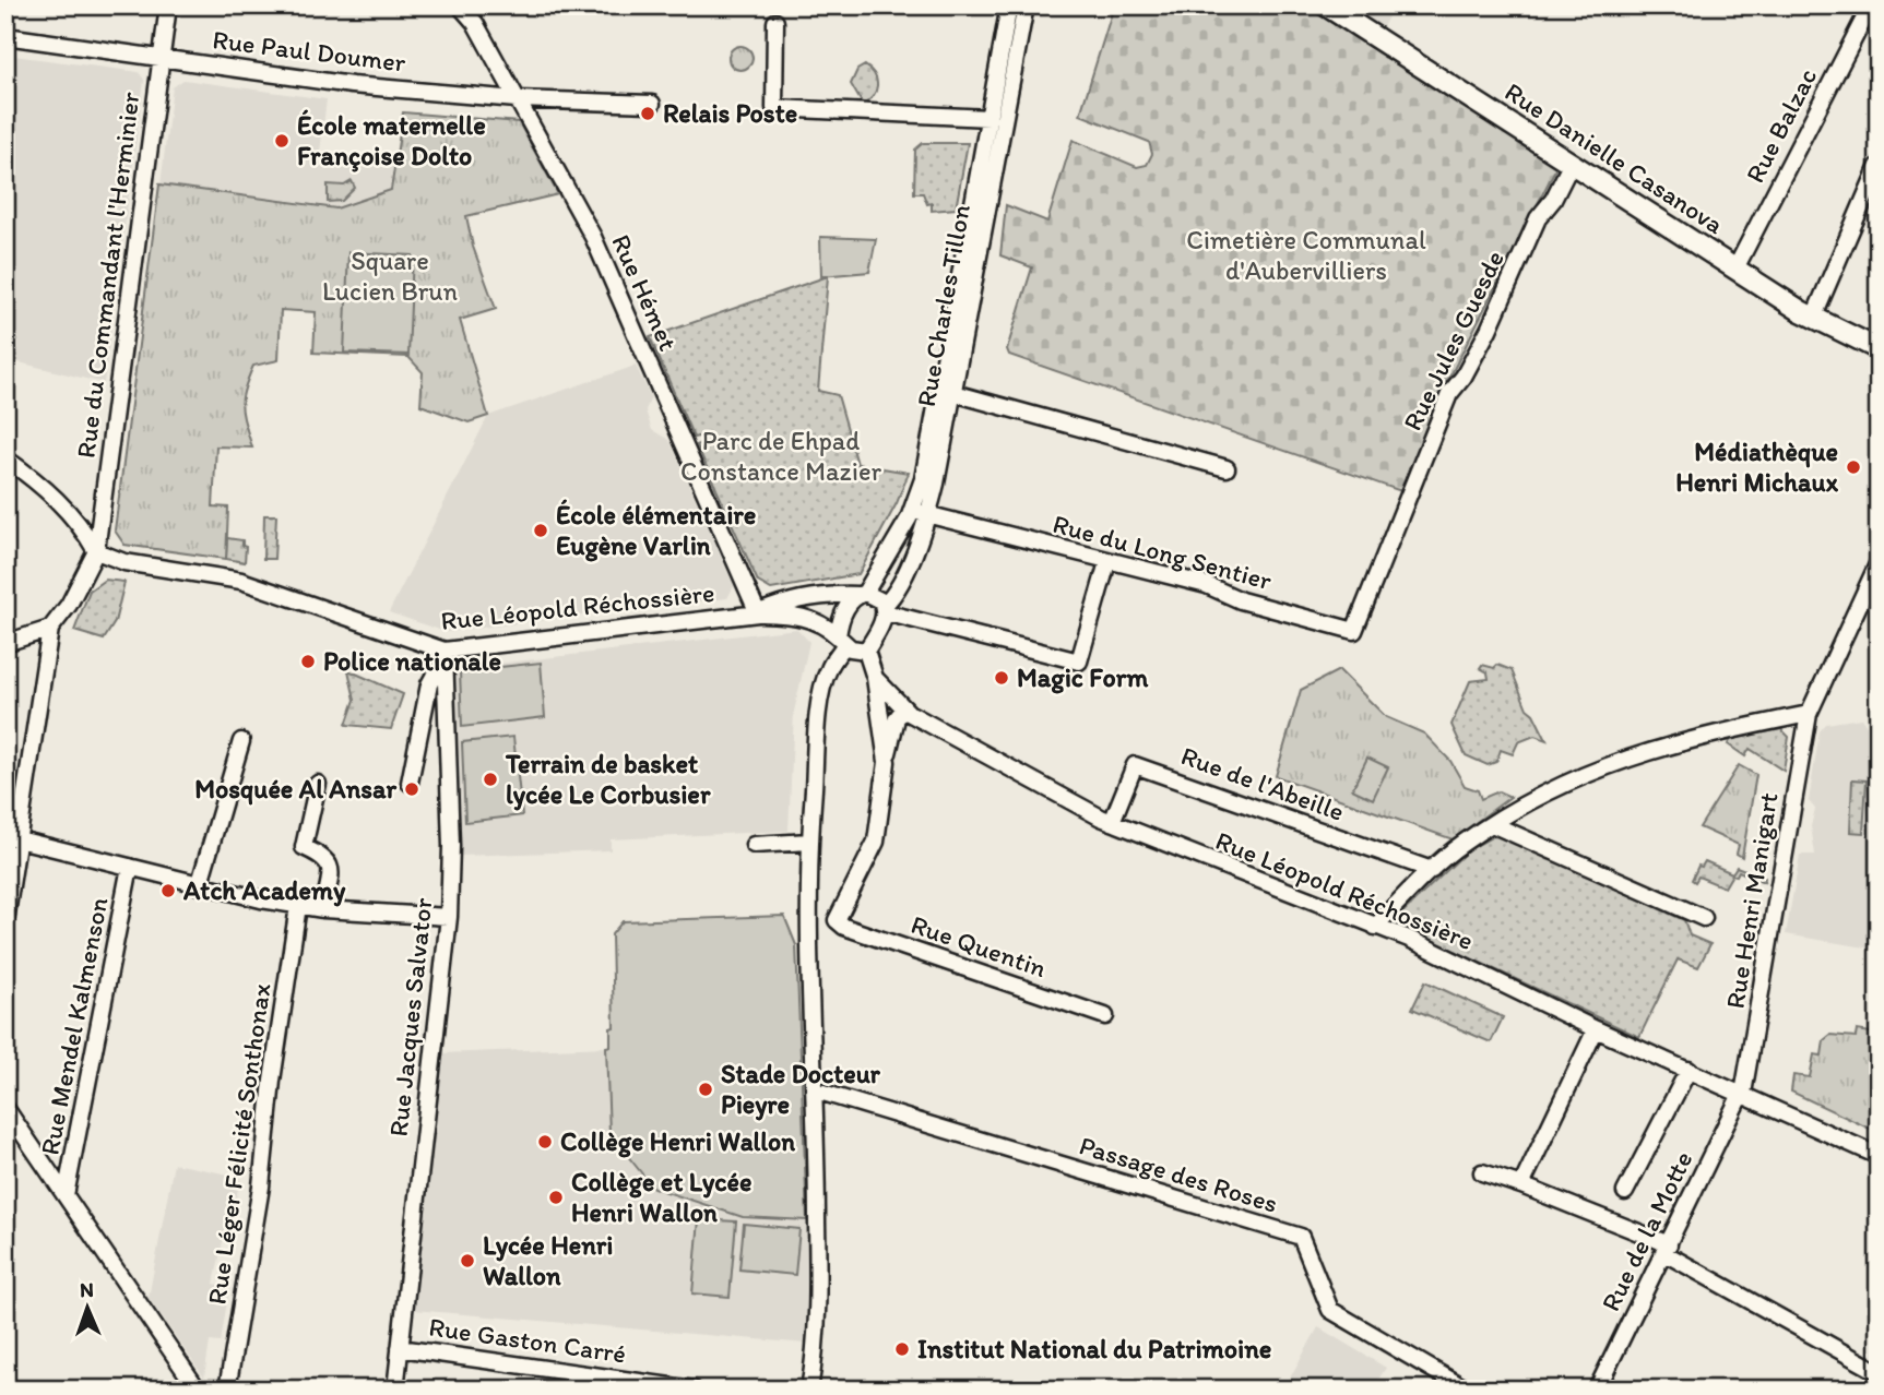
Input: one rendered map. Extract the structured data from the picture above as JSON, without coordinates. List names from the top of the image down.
{
  "streets": {
    "main road": ["Rue Danielle Casanova"],
    "street": [
      "Rue Paul Doumer",
      "Rue Balzac",
      "Rue du Commandant l'Herminier",
      "Rue Hémet",
      "Rue Charles Tillon",
      "Rue Jules Guesde",
      "Rue du Long Sentier",
      "Rue Léopold Réchossière",
      "Rue de l'Abeille",
      "Rue Henri Manigart",
      "Rue Quentin",
      "Rue Jacques Salvator",
      "Rue Mendel Kalmenson",
      "Rue Léger Félicité Sonthonax",
      "Passage des Roses",
      "Rue de la Motte",
      "Rue Gaston Carré"
    ]
  },
  "crossings": [
    ["Rue Paul Doumer", "Rue du Commandant l'Herminier"],
    ["Rue Paul Doumer", "Rue Hémet"],
    ["Rue Balzac", "Rue Danielle Casanova"],
    ["Rue Danielle Casanova", "Rue Jules Guesde"],
    ["Rue du Commandant l'Herminier", "Rue Léopold Réchossière"],
    ["Rue Hémet", "Rue Léopold Réchossière"],
    ["Rue Charles Tillon", "Rue du Long Sentier"],
    ["Rue Charles Tillon", "Rue Léopold Réchossière"],
    ["Rue Charles Tillon", "Passage des Roses"],
    ["Rue Jules Guesde", "Rue du Long Sentier"],
    ["Rue Léopold Réchossière", "Rue de l'Abeille"],
    ["Rue Léopold Réchossière", "Rue Henri Manigart"],
    ["Rue Léopold Réchossière", "Rue Jacques Salvator"],
    ["Rue Léopold Réchossière", "Rue de la Motte"],
    ["Rue Henri Manigart", "Rue de la Motte"],
    ["Rue Jacques Salvator", "Rue Gaston Carré"]
  ],
  "parks": ["Cimetière Communal d'Aubervilliers", "Square Lucien Brun", "Parc de Ehpad Constance Mazier"],
  "places": [
    "Relais Poste",
    "École maternelle Françoise Dolto",
    "Médiathèque Henri Michaux",
    "École élémentaire Eugène Varlin",
    "Police nationale",
    "Magic Form",
    "Terrain de basket lycée Le Corbusier",
    "Mosquée Al Ansar",
    "Atch Academy",
    "Stade Docteur Pieyre",
    "Collège Henri Wallon",
    "Collège et Lycée Henri Wallon",
    "Lycée Henri Wallon",
    "Institut National du Patrimoine"
  ],
  "north": "top"
}
